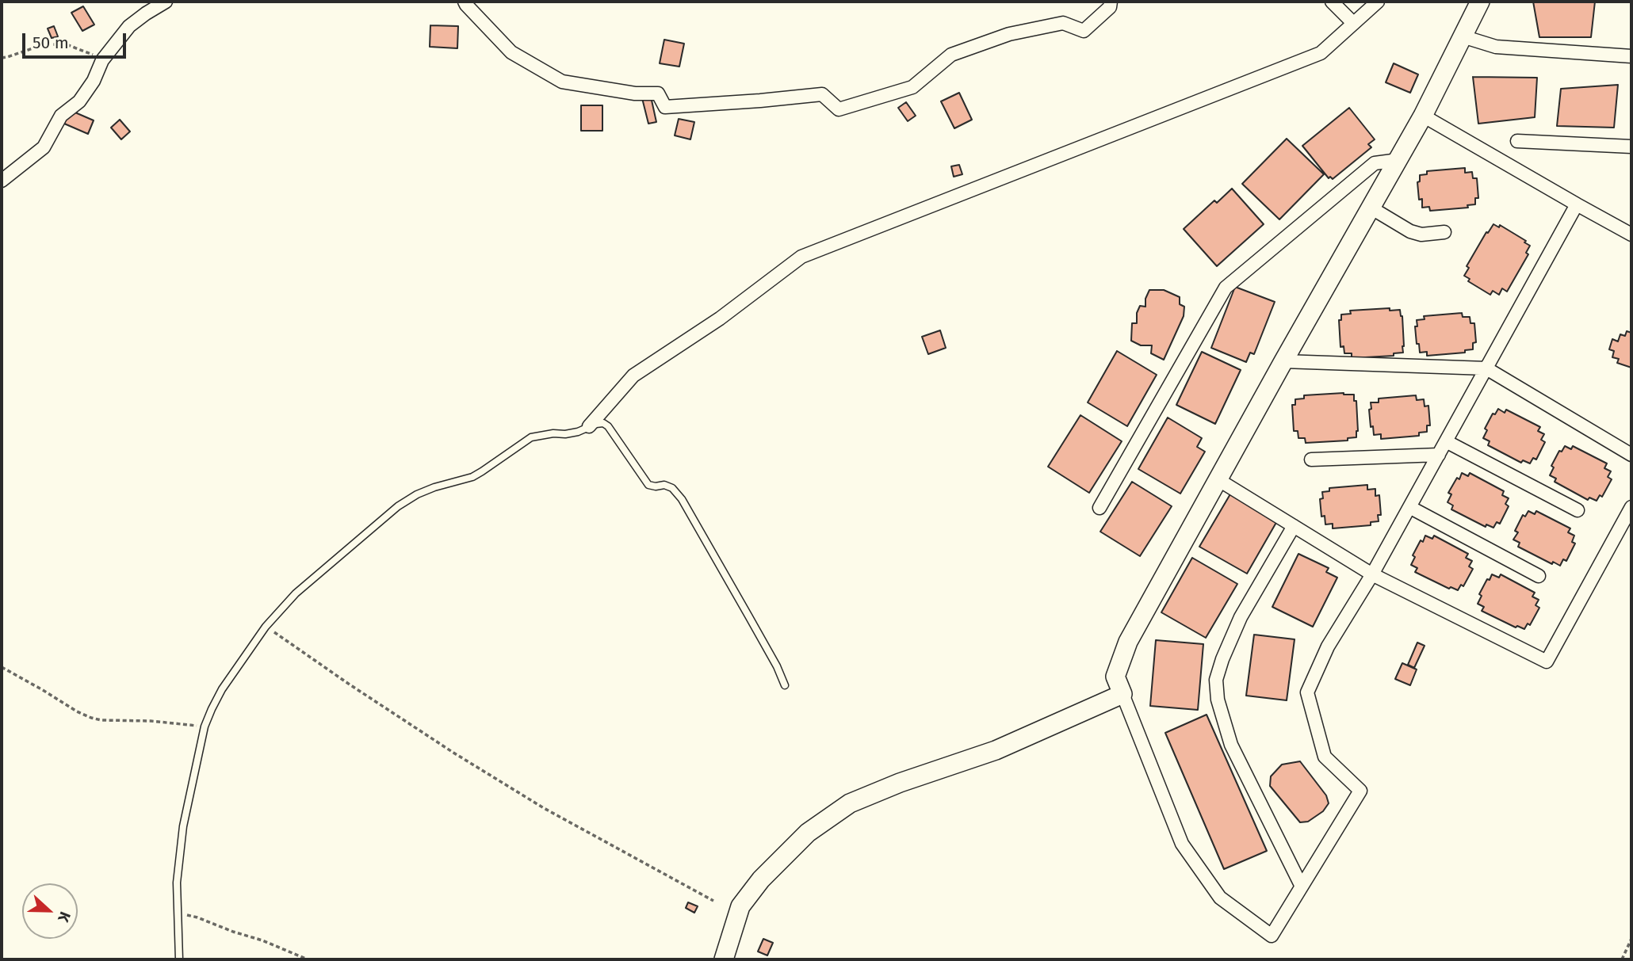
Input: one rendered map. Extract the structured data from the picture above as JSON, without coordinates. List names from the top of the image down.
{
  "scale_bar": "50 m",
  "north": "right"
}
